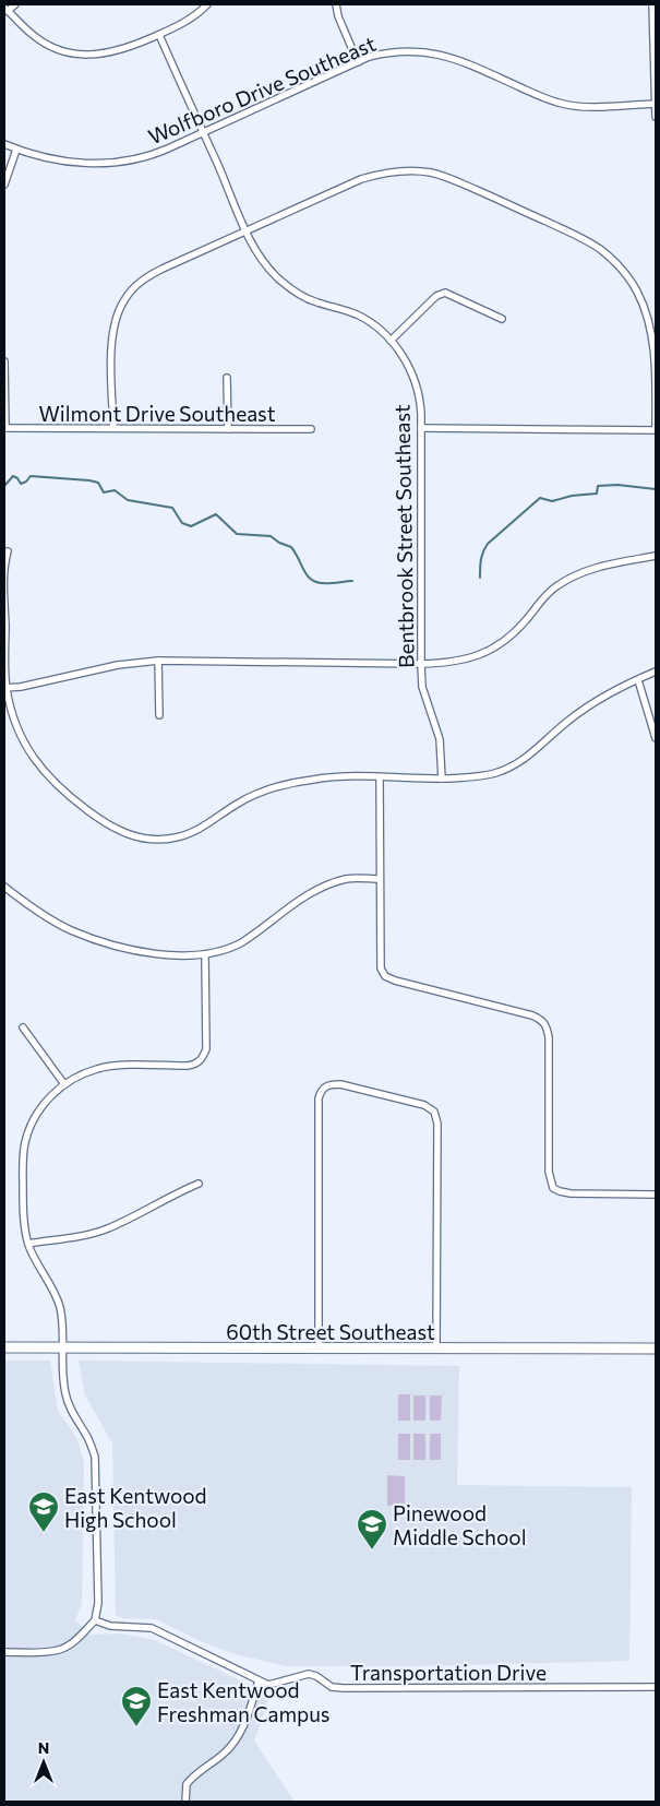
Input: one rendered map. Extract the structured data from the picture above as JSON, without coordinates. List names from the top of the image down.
{
  "streets": {
    "main road": ["60th Street Southeast"],
    "street": [
      "Wolfboro Drive Southeast",
      "Wilmont Drive Southeast",
      "Bentbrook Street Southeast",
      "Transportation Drive"
    ]
  },
  "crossings": [
    ["Wolfboro Drive Southeast", "Bentbrook Street Southeast"]
  ],
  "places": {
    "school or university": ["East Kentwood High School", "Pinewood Middle School", "East Kentwood Freshman Campus"]
  },
  "north": "top"
}
